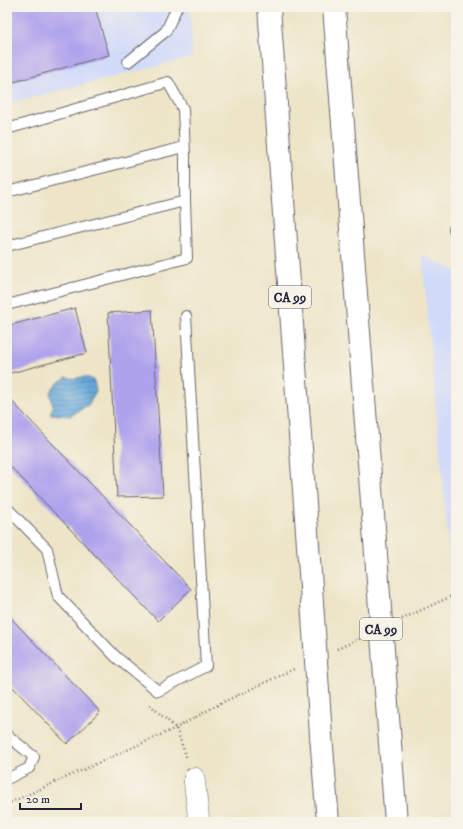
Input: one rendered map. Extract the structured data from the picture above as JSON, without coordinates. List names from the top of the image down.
{
  "streets": {
    "highway": ["CA 99"]
  },
  "scale_bar": "20 m"
}
